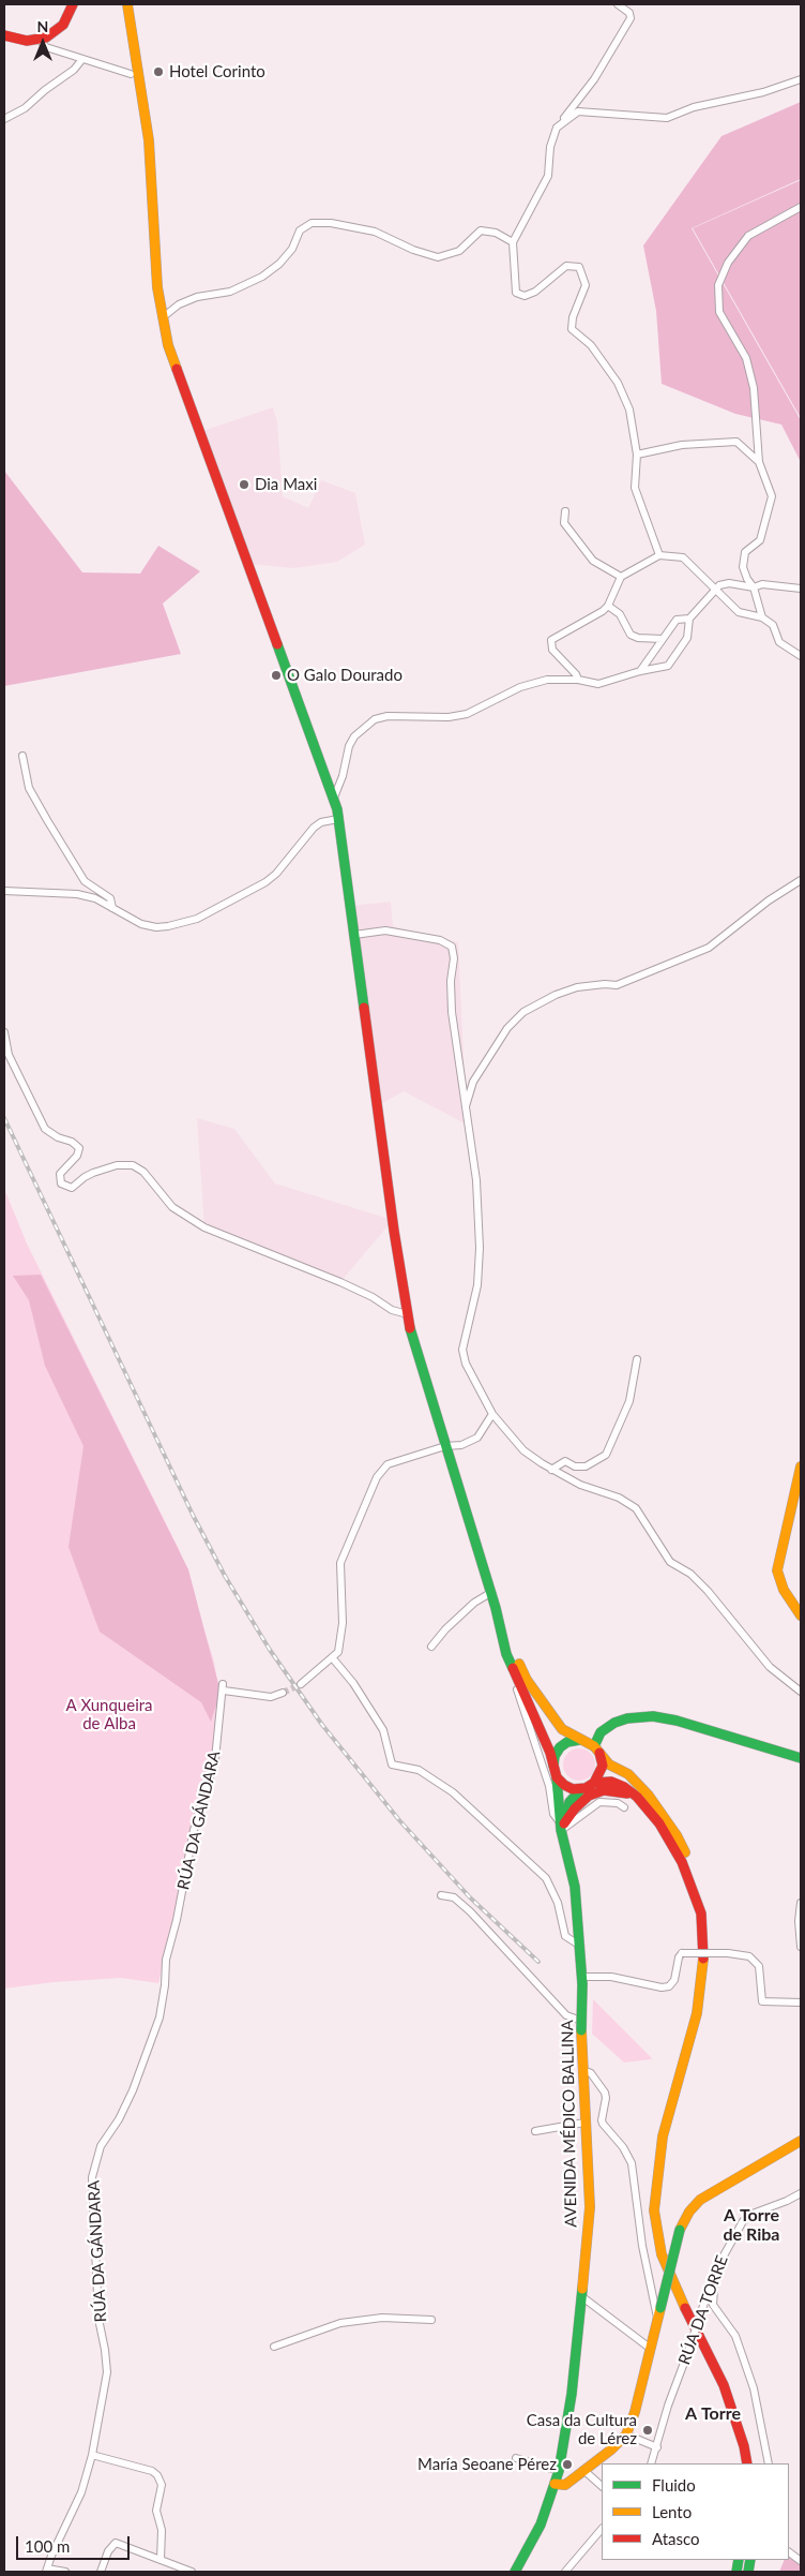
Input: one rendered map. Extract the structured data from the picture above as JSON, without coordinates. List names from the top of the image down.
{
  "streets": {
    "main road": ["AVENIDA MÉDICO BALLINA"],
    "street": ["RÚA DA GÁNDARA", "RÚA DA TORRE"]
  },
  "districts": ["A Torre de Riba", "A Torre"],
  "parks": ["A Xunqueira de Alba"],
  "places": [
    "Hotel Corinto",
    "Dia Maxi",
    "O Galo Dourado",
    "Casa da Cultura de Lérez",
    "María Seoane Pérez"
  ],
  "legend": ["Fluido", "Lento", "Atasco"],
  "scale_bar": "100 m",
  "north": "top"
}
